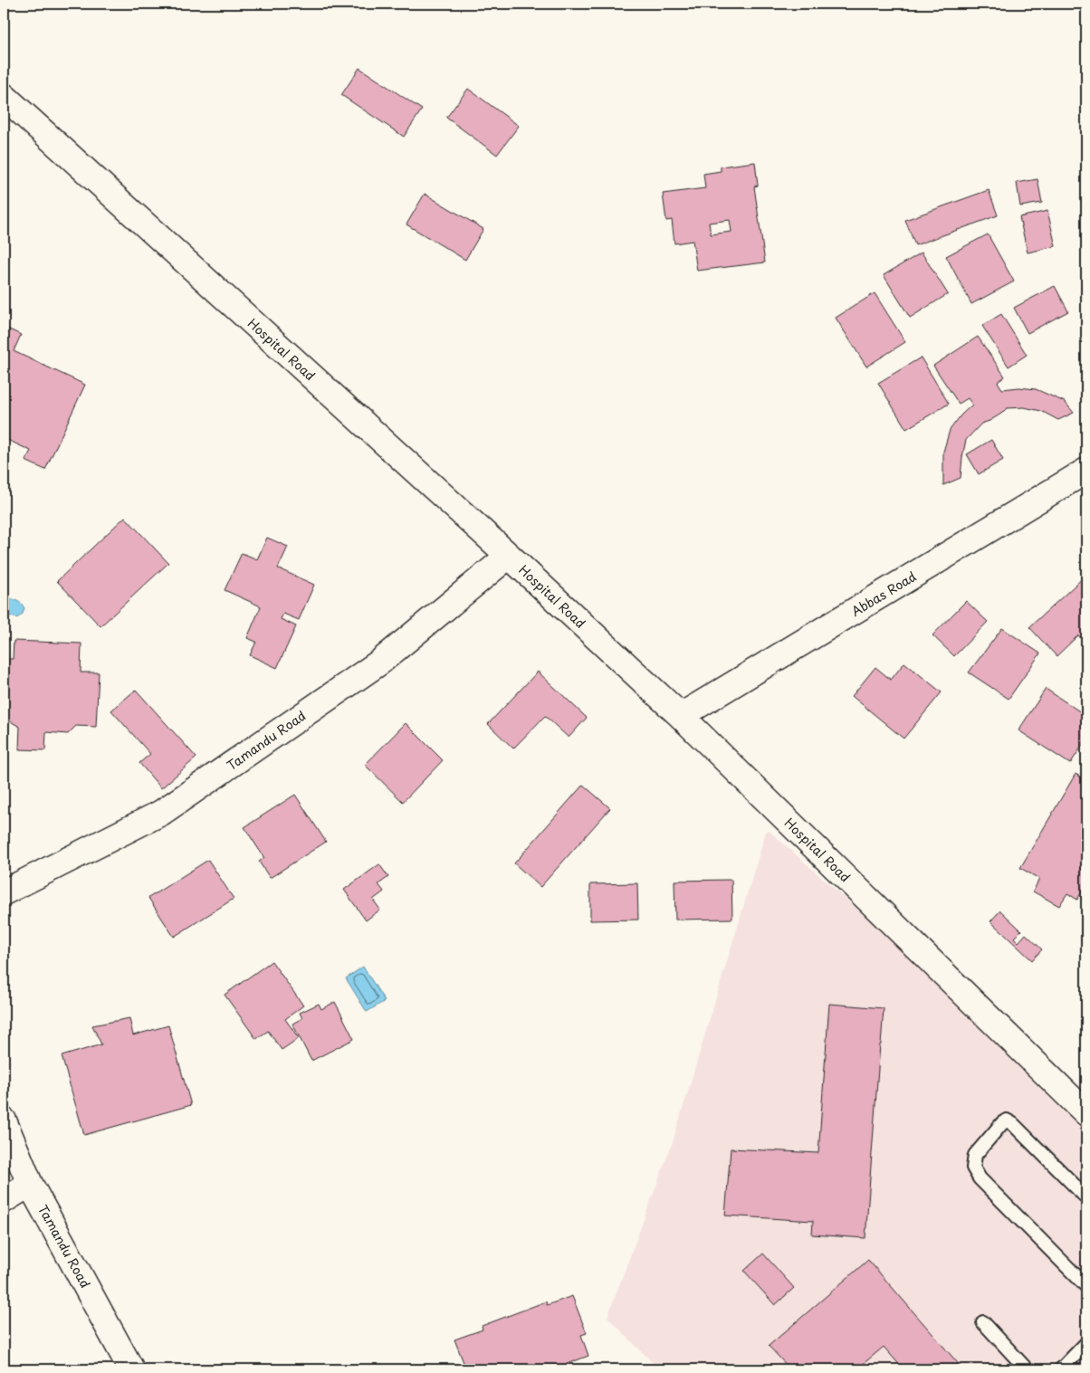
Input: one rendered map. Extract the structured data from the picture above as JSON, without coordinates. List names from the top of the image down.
{
  "streets": {
    "street": ["Hospital Road", "Abbas Road", "Tamandu Road"]
  },
  "crossings": [
    ["Hospital Road", "Abbas Road"],
    ["Hospital Road", "Tamandu Road"]
  ]
}
